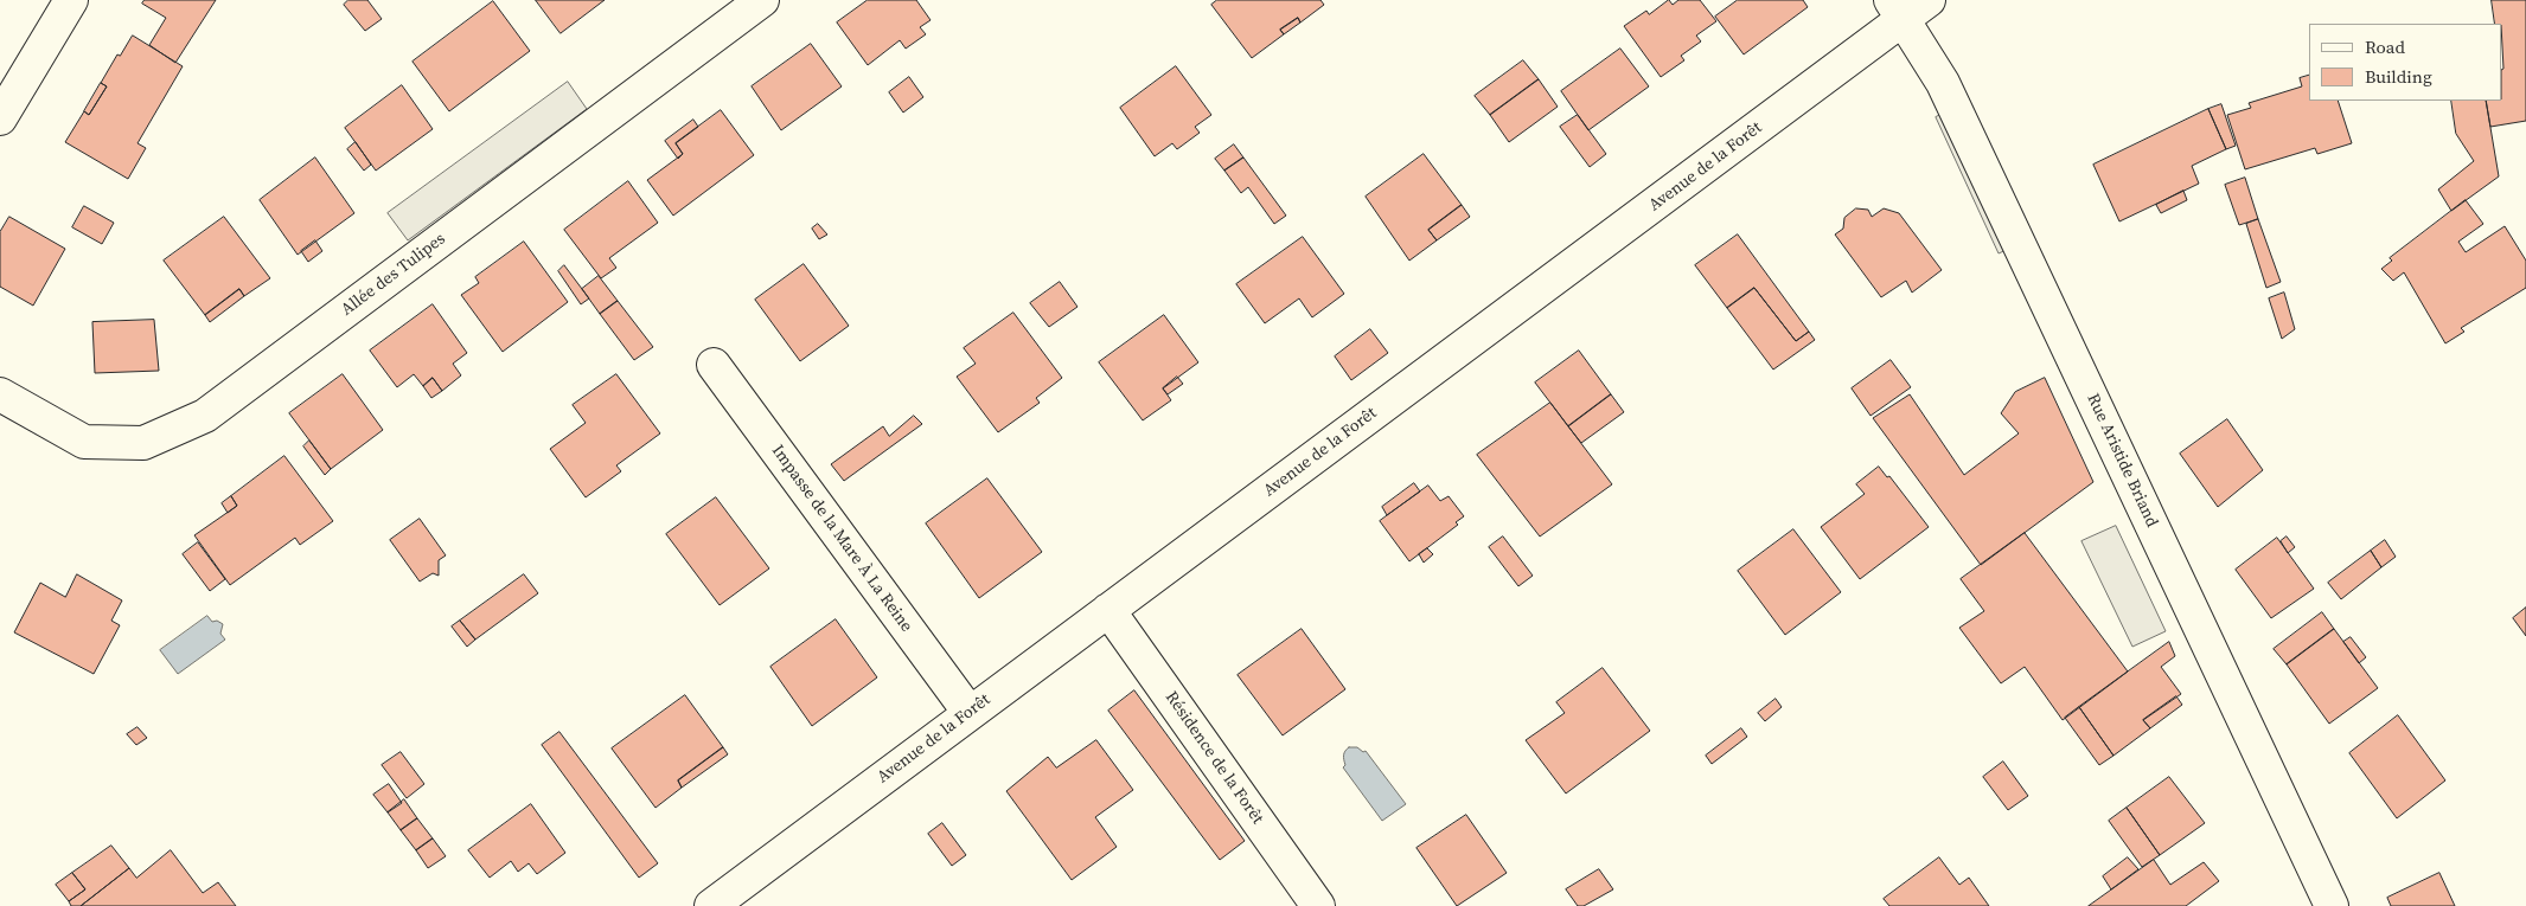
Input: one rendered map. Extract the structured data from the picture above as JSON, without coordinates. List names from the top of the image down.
{
  "streets": {
    "street": [
      "Avenue de la Forêt",
      "Allée des Tulipes",
      "Rue Aristide Briand",
      "Impasse de la Mare À La Reine",
      "Résidence de la Forêt"
    ]
  },
  "crossings": [
    ["Avenue de la Forêt", "Rue Aristide Briand"],
    ["Avenue de la Forêt", "Impasse de la Mare À La Reine"],
    ["Avenue de la Forêt", "Résidence de la Forêt"]
  ],
  "legend": ["Road", "Building"]
}
